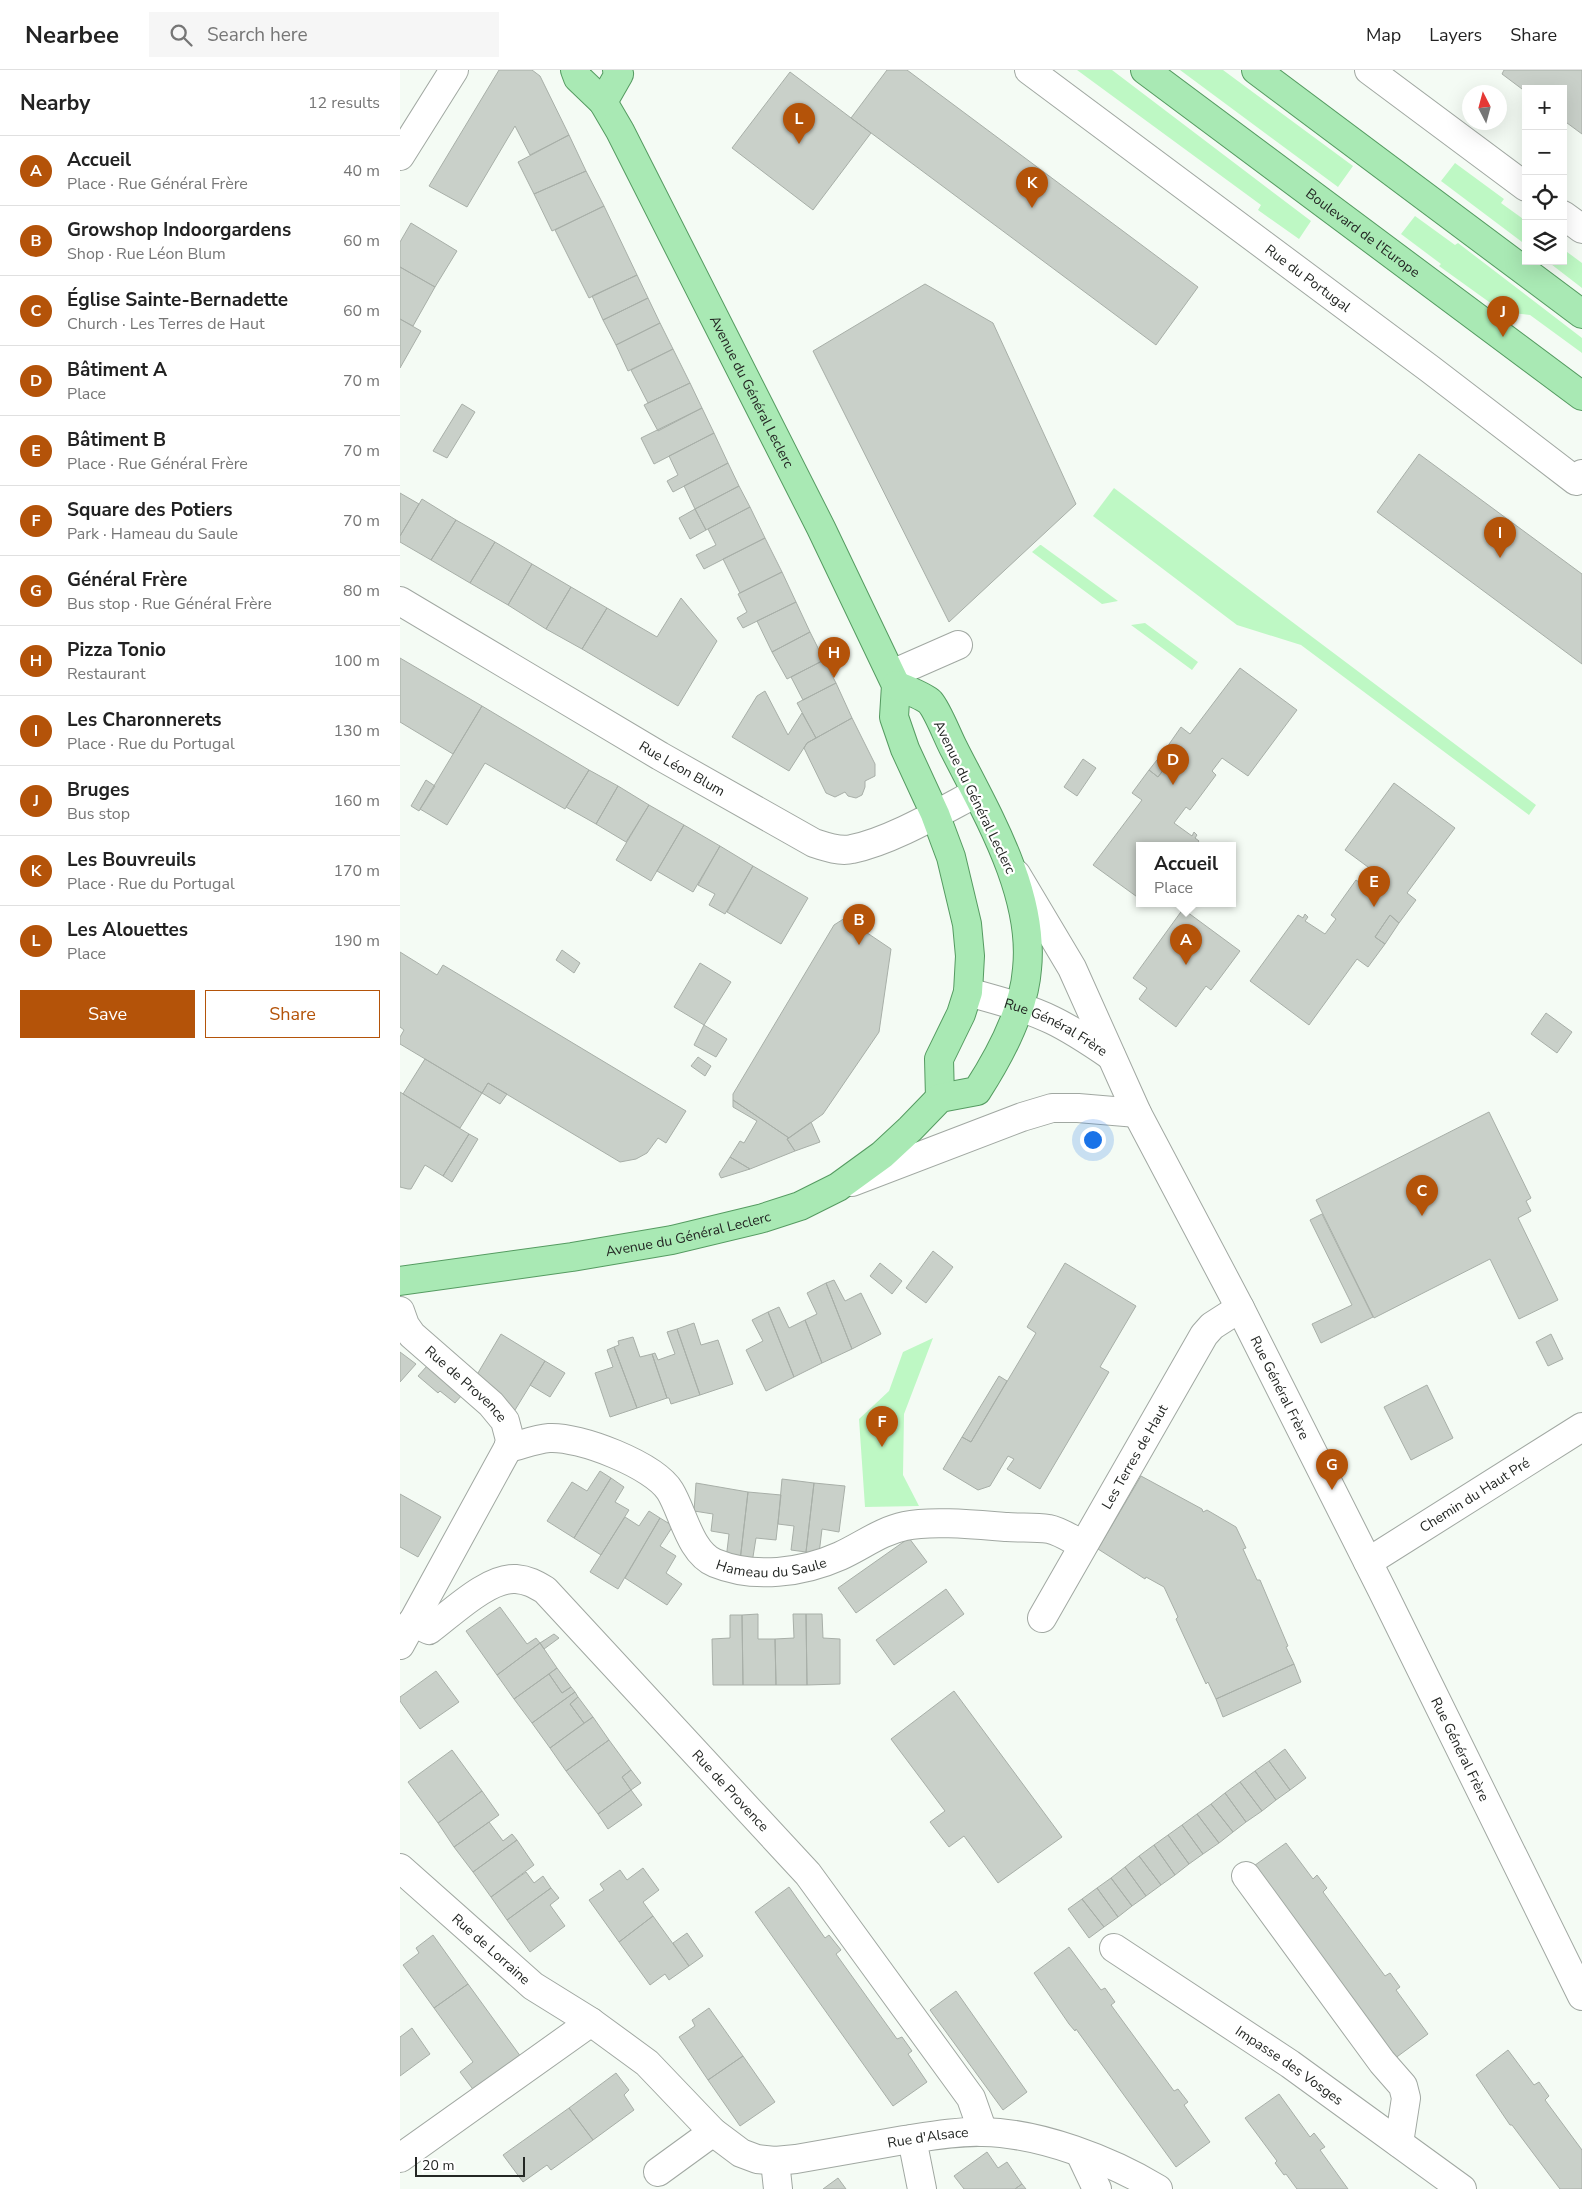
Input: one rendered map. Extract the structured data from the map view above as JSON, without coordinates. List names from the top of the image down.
{
  "streets": {
    "main road": ["Boulevard de l'Europe", "Avenue du Général Leclerc"],
    "street": [
      "Rue du Portugal",
      "Rue Léon Blum",
      "Rue Général Frère",
      "Rue de Provence",
      "Les Terres de Haut",
      "Chemin du Haut Pré",
      "Hameau du Saule",
      "Rue de Lorraine",
      "Impasse des Vosges",
      "Rue d'Alsace"
    ]
  },
  "crossings": [
    ["Avenue du Général Leclerc", "Rue Léon Blum"],
    ["Avenue du Général Leclerc", "Rue Général Frère"],
    ["Rue Général Frère", "Les Terres de Haut"],
    ["Rue Général Frère", "Chemin du Haut Pré"],
    ["Rue de Provence", "Hameau du Saule"],
    ["Rue de Provence", "Rue d'Alsace"],
    ["Les Terres de Haut", "Hameau du Saule"],
    ["Rue de Lorraine", "Rue d'Alsace"]
  ],
  "scale_bar": "20 m",
  "north": "top",
  "page": {
    "header": "Nearbee",
    "search": "Search here",
    "nav": ["Map", "Layers", "Share"],
    "heading": ["Nearby", "12 results"],
    "map_buttons": ["+", "−"],
    "pins": [
      "L",
      "K",
      "J",
      "I",
      "H",
      "D",
      "E",
      "B",
      "A",
      "C",
      "F",
      "G"
    ],
    "list": [
      {
        "mark": "A",
        "name": "Accueil",
        "note": "Place · Rue Général Frère",
        "value": "40 m"
      },
      {
        "mark": "B",
        "name": "Growshop Indoorgardens",
        "note": "Shop · Rue Léon Blum",
        "value": "60 m"
      },
      {
        "mark": "C",
        "name": "Église Sainte-Bernadette",
        "note": "Church · Les Terres de Haut",
        "value": "60 m"
      },
      {
        "mark": "D",
        "name": "Bâtiment A",
        "note": "Place",
        "value": "70 m"
      },
      {
        "mark": "E",
        "name": "Bâtiment B",
        "note": "Place · Rue Général Frère",
        "value": "70 m"
      },
      {
        "mark": "F",
        "name": "Square des Potiers",
        "note": "Park · Hameau du Saule",
        "value": "70 m"
      },
      {
        "mark": "G",
        "name": "Général Frère",
        "note": "Bus stop · Rue Général Frère",
        "value": "80 m"
      },
      {
        "mark": "H",
        "name": "Pizza Tonio",
        "note": "Restaurant",
        "value": "100 m"
      },
      {
        "mark": "I",
        "name": "Les Charonnerets",
        "note": "Place · Rue du Portugal",
        "value": "130 m"
      },
      {
        "mark": "J",
        "name": "Bruges",
        "note": "Bus stop",
        "value": "160 m"
      },
      {
        "mark": "K",
        "name": "Les Bouvreuils",
        "note": "Place · Rue du Portugal",
        "value": "170 m"
      },
      {
        "mark": "L",
        "name": "Les Alouettes",
        "note": "Place",
        "value": "190 m"
      }
    ],
    "popup": ["Accueil", "Place"],
    "buttons": ["Save", "Share"],
    "scale": "20 m"
  }
}
